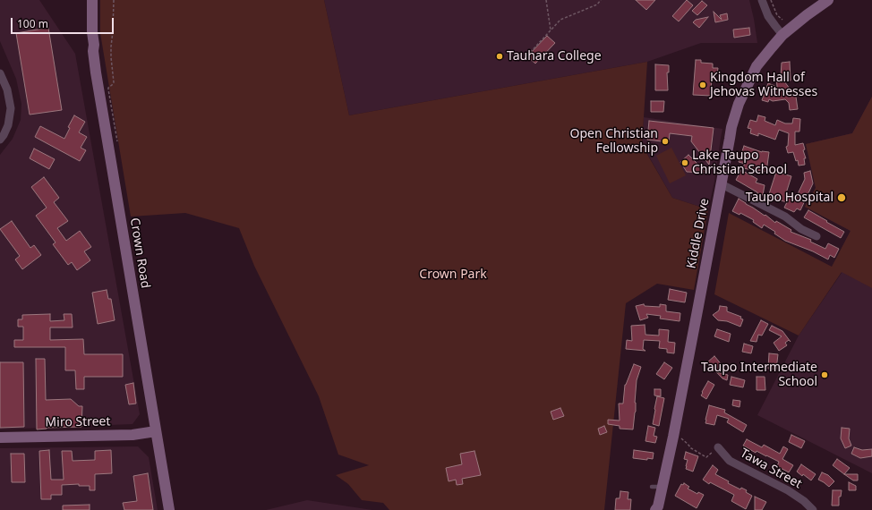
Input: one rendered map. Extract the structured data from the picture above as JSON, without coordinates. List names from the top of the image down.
{
  "streets": {
    "street": [
      "Kiddle Drive",
      "Crown Road",
      "Miro Street",
      "Tawa Street"
    ]
  },
  "crossings": [
    ["Crown Road", "Miro Street"]
  ],
  "parks": ["Crown Park"],
  "places": [
    "Tauhara College",
    "Kingdom Hall of Jehovas Witnesses",
    "Open Christian Fellowship",
    "Lake Taupo Christian School",
    "Taupo Hospital",
    "Taupo Intermediate School"
  ],
  "scale_bar": "100 m"
}
